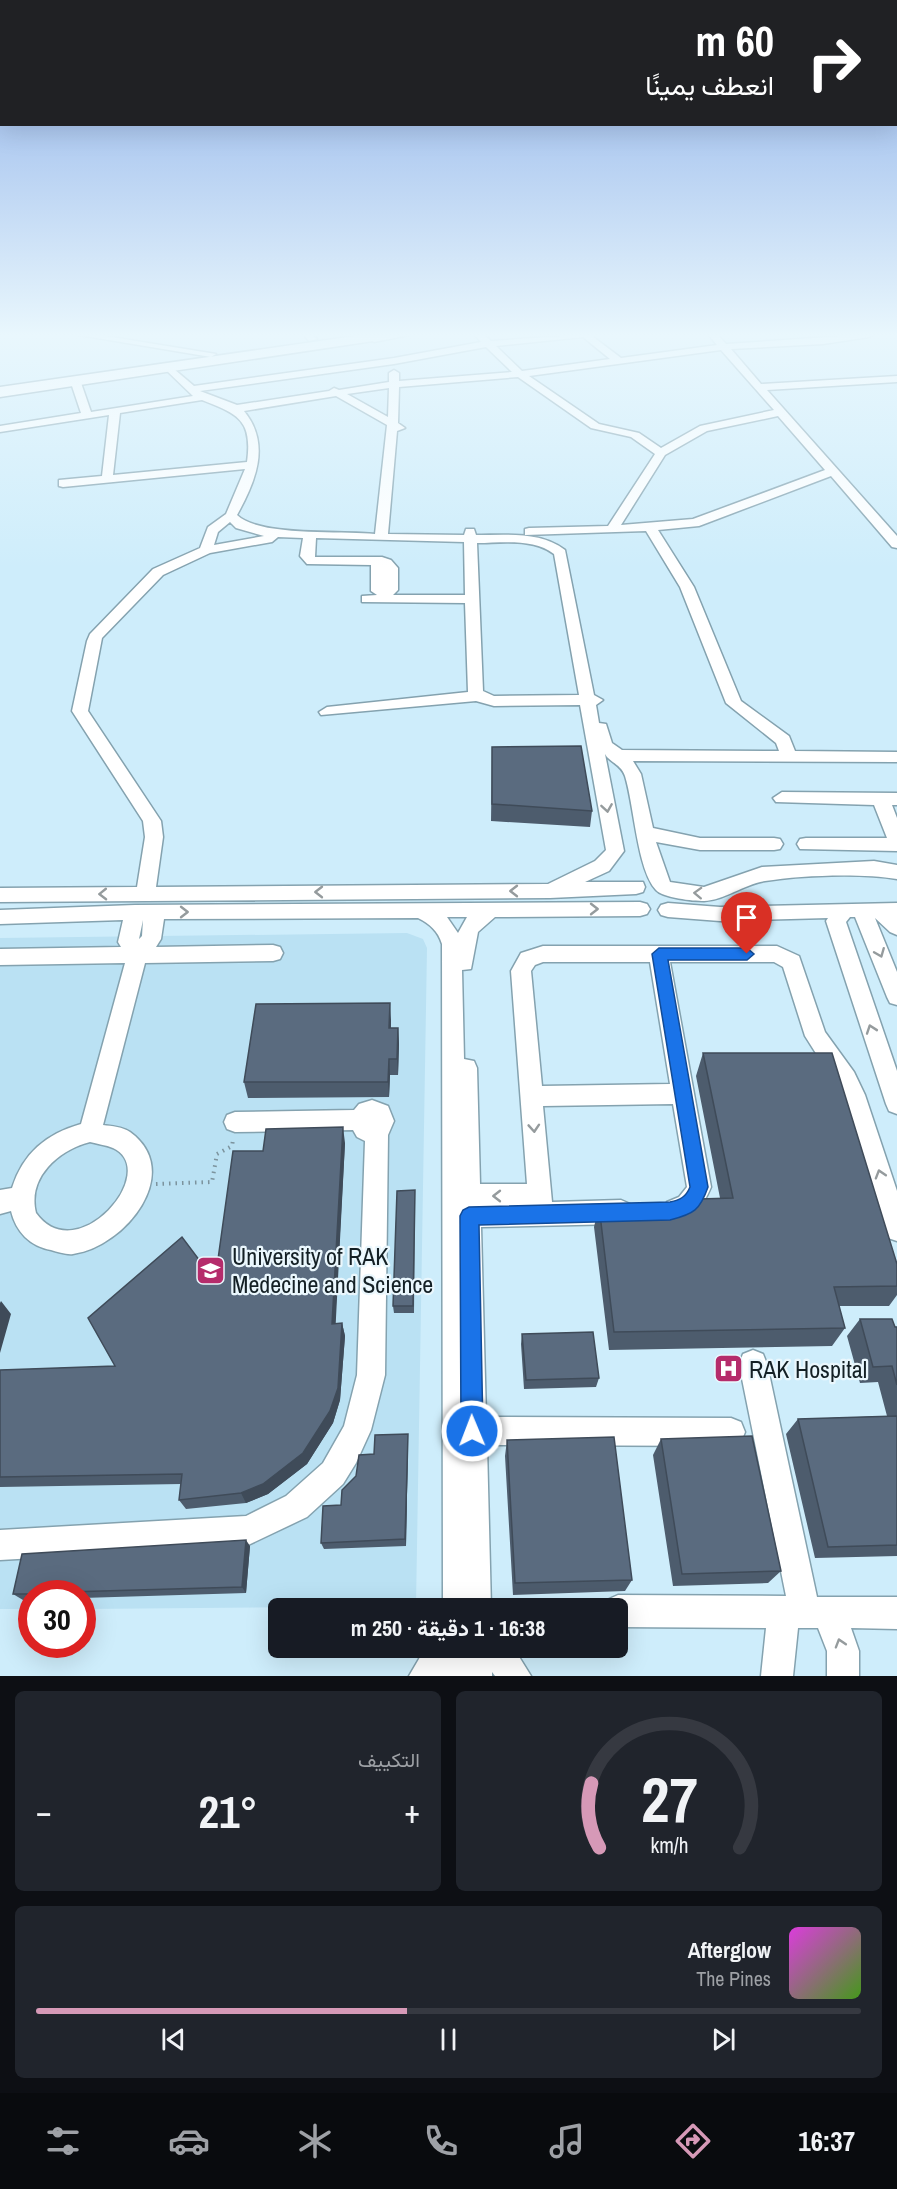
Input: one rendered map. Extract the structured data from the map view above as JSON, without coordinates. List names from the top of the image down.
{
  "places": {
    "school or university": ["University of RAK Medecine and Science"],
    "hospital": ["RAK Hospital"]
  },
  "page": {
    "turn": ["60 m", "انعطف يمينًا"],
    "limit": "30",
    "trip": "16:38 · 1 دقيقة · 250 m",
    "tile": "التكييف",
    "heat": ["−", "21°", "+"],
    "song": ["Afterglow", "The Pines"],
    "tabs": "16:37",
    "gauge": ["27", "km/h"]
  }
}
